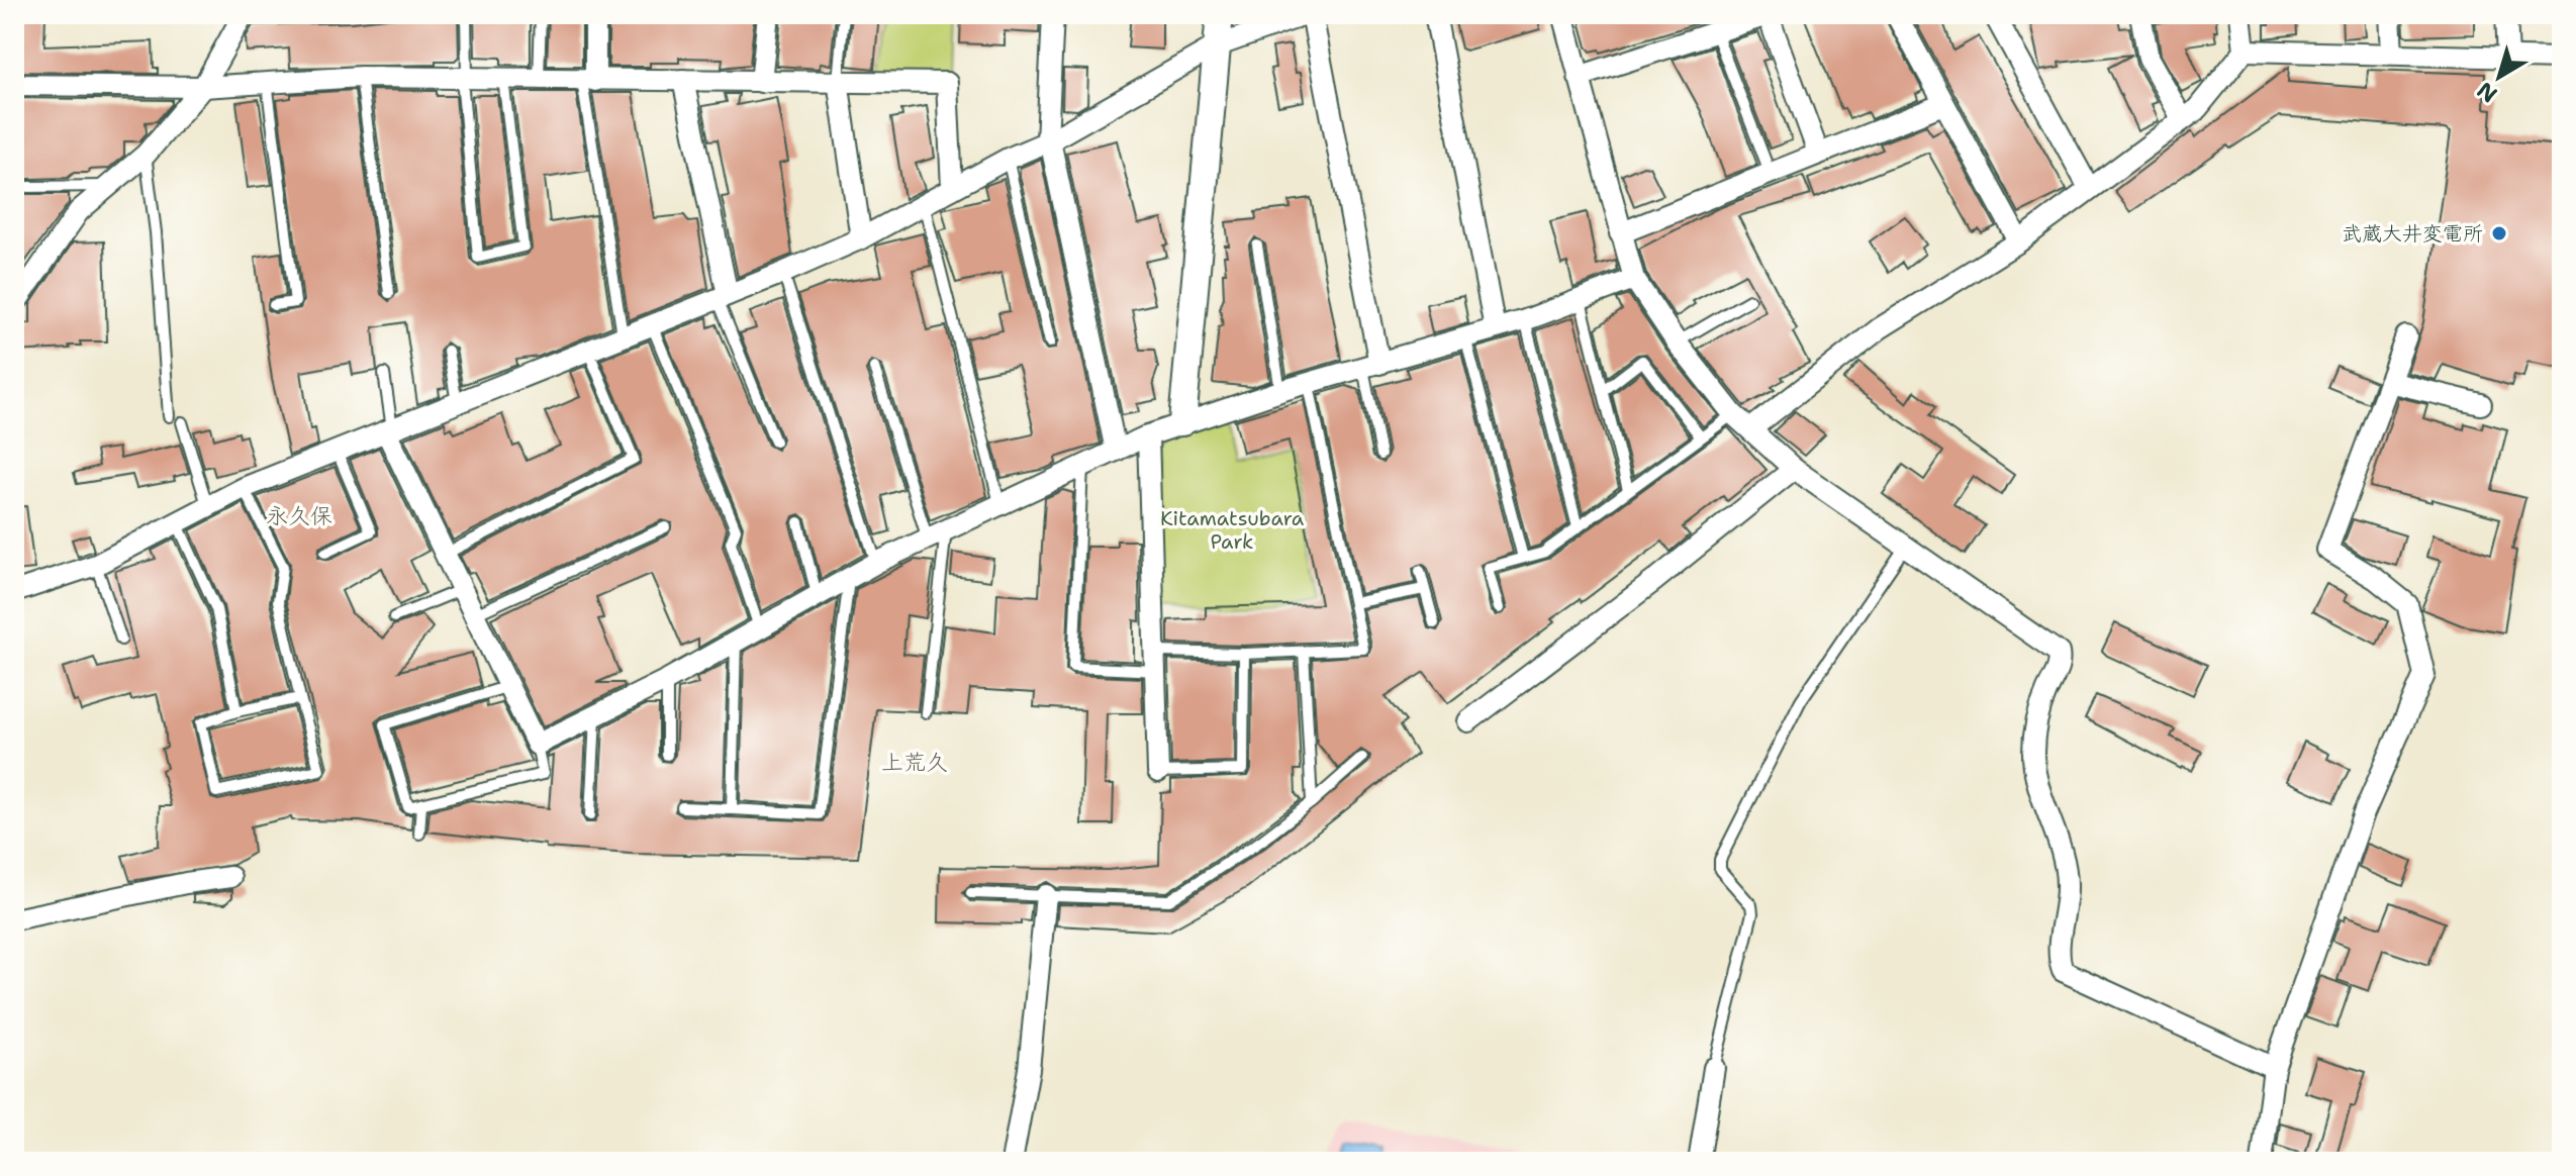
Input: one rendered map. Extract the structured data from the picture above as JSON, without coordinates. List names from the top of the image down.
{
  "districts": ["永久保", "上荒久"],
  "parks": ["Kitamatsubara Park"],
  "places": ["武蔵大井変電所"],
  "north": "bottom left"
}
